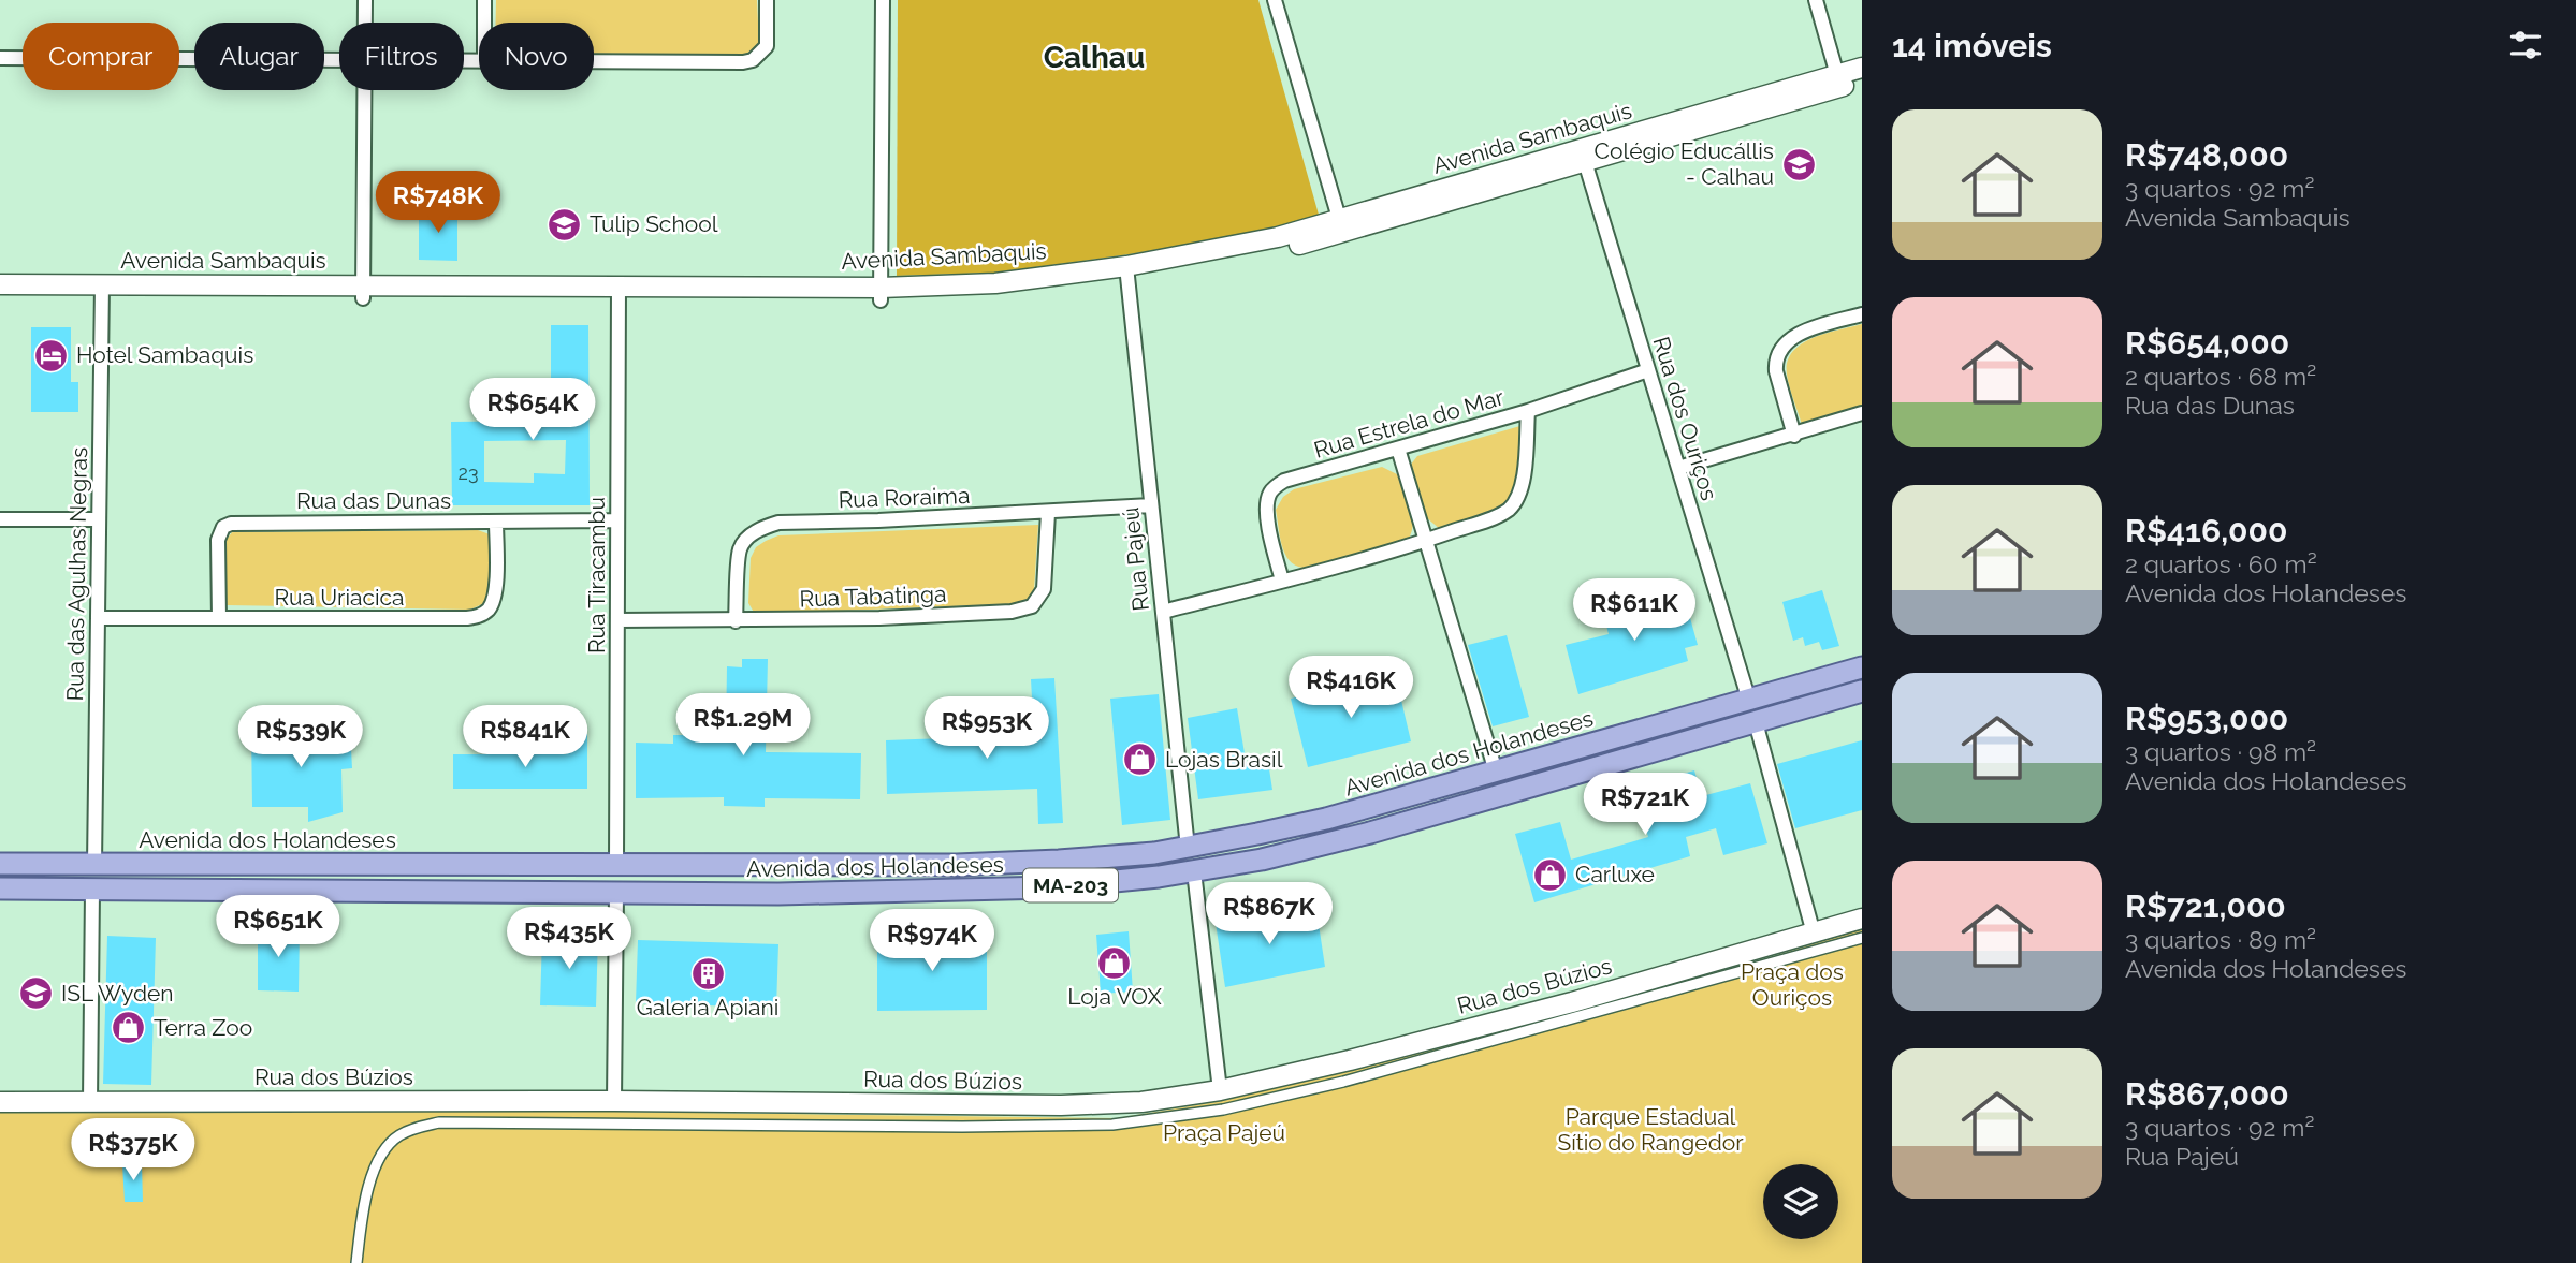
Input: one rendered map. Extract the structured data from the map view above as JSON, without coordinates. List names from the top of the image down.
{
  "streets": {
    "main road": [
      "Avenida Sambaquis",
      "Avenida dos Holandeses",
      "MA-203",
      "Rua dos Búzios"
    ],
    "street": [
      "Rua dos Ouriços",
      "Rua Estrela do Mar",
      "Rua Roraima",
      "Rua das Dunas",
      "Rua Pajeú",
      "Rua das Agulhas Negras",
      "Rua Tiracambu",
      "Rua Tabatinga",
      "Rua Uriacica"
    ]
  },
  "crossings": [
    ["Avenida Sambaquis", "Rua dos Ouriços"],
    ["Avenida Sambaquis", "Rua Pajeú"],
    ["Avenida Sambaquis", "Rua das Agulhas Negras"],
    ["Avenida Sambaquis", "Rua Tiracambu"],
    ["Rua dos Ouriços", "Rua Estrela do Mar"],
    ["Rua dos Ouriços", "Avenida dos Holandeses"],
    ["Rua Roraima", "Rua Pajeú"],
    ["Rua Roraima", "Rua Tabatinga"],
    ["Rua das Dunas", "Rua Tiracambu"],
    ["Rua das Dunas", "Rua Uriacica"],
    ["Rua Pajeú", "Avenida dos Holandeses"],
    ["Rua das Agulhas Negras", "Rua Uriacica"],
    ["Rua das Agulhas Negras", "Avenida dos Holandeses"],
    ["Rua Tiracambu", "Rua Tabatinga"],
    ["Rua Tiracambu", "Avenida dos Holandeses"]
  ],
  "districts": ["Calhau"],
  "parks": ["Praça dos Ouriços", "Parque Estadual Sítio do Rangedor", "Praça Pajeú"],
  "places": {
    "school or university": ["Colégio Educállis - Calhau", "Tulip School", "ISL Wyden"],
    "hotel": ["Hotel Sambaquis"],
    "shop": [
      "Lojas Brasil",
      "Carluxe",
      "Loja VOX",
      "Terra Zoo"
    ],
    "building": ["Galeria Apiani"]
  },
  "house_numbers": ["23"],
  "page": {
    "heading": "14 imóveis",
    "chip": [
      "Comprar",
      "Alugar",
      "Filtros",
      "Novo"
    ],
    "list": [
      {
        "name": "R$748,000",
        "note": "3 quartos · 92 m² · Avenida Sambaquis"
      },
      {
        "name": "R$654,000",
        "note": "2 quartos · 68 m² · Rua das Dunas"
      },
      {
        "name": "R$416,000",
        "note": "2 quartos · 60 m² · Avenida dos Holandeses"
      },
      {
        "name": "R$953,000",
        "note": "3 quartos · 98 m² · Avenida dos Holandeses"
      },
      {
        "name": "R$721,000",
        "note": "3 quartos · 89 m² · Avenida dos Holandeses"
      },
      {
        "name": "R$867,000",
        "note": "3 quartos · 92 m² · Rua Pajeú"
      }
    ],
    "price": [
      "R$748K",
      "R$654K",
      "R$611K",
      "R$416K",
      "R$1.29M",
      "R$953K",
      "R$539K",
      "R$841K",
      "R$721K",
      "R$867K",
      "R$651K",
      "R$435K",
      "R$974K",
      "R$375K"
    ]
  }
}
